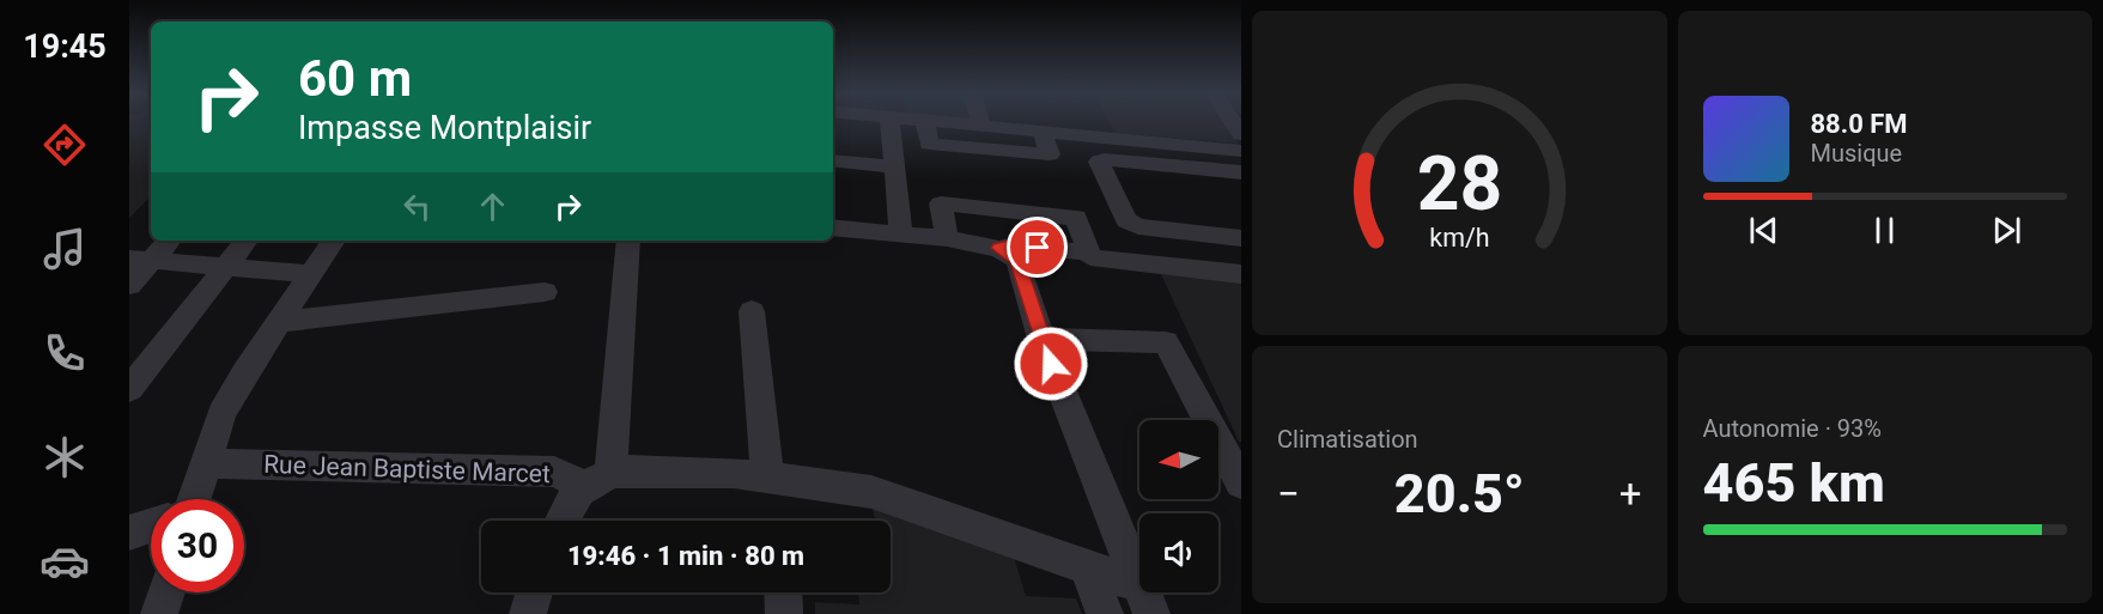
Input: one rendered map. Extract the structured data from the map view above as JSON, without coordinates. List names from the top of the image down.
{
  "streets": {
    "street": ["Rue Jean Baptiste Marcet"]
  },
  "north": "left",
  "page": {
    "tabs": "19:45",
    "turn": ["60 m", "Impasse Montplaisir"],
    "song": ["88.0 FM", "Musique"],
    "tile": [
      "Climatisation",
      ["Autonomie · 93%", "465 km"]
    ],
    "heat": ["−", "20.5°", "+"],
    "limit": "30",
    "trip": "19:46 · 1 min · 80 m",
    "gauge": ["28", "km/h"]
  }
}
